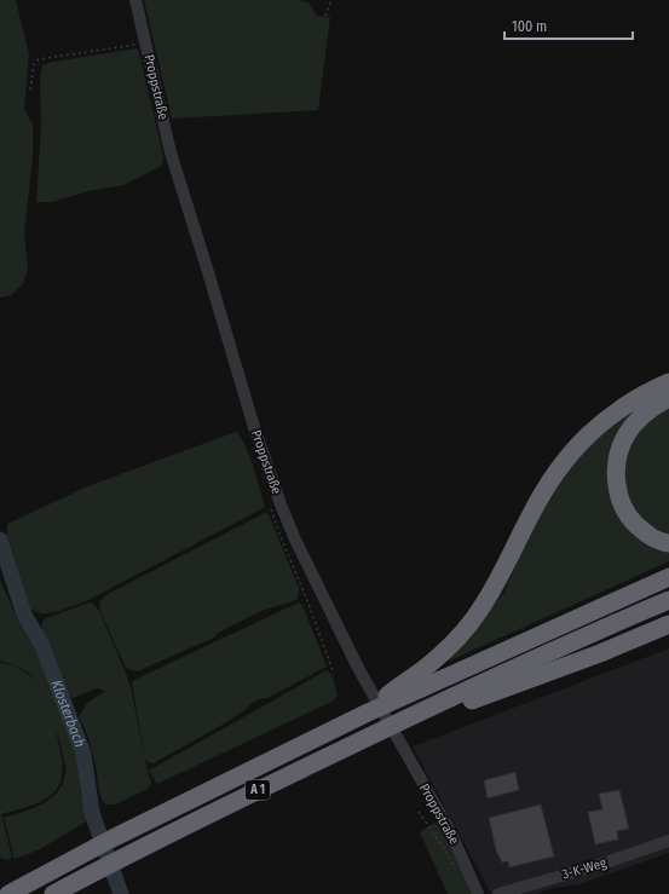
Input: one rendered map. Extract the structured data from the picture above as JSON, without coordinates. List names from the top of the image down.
{
  "streets": {
    "highway": ["A 1"],
    "street": ["Proppstraße", "3-K-Weg"]
  },
  "water": ["Klosterbach"],
  "scale_bar": "100 m"
}
